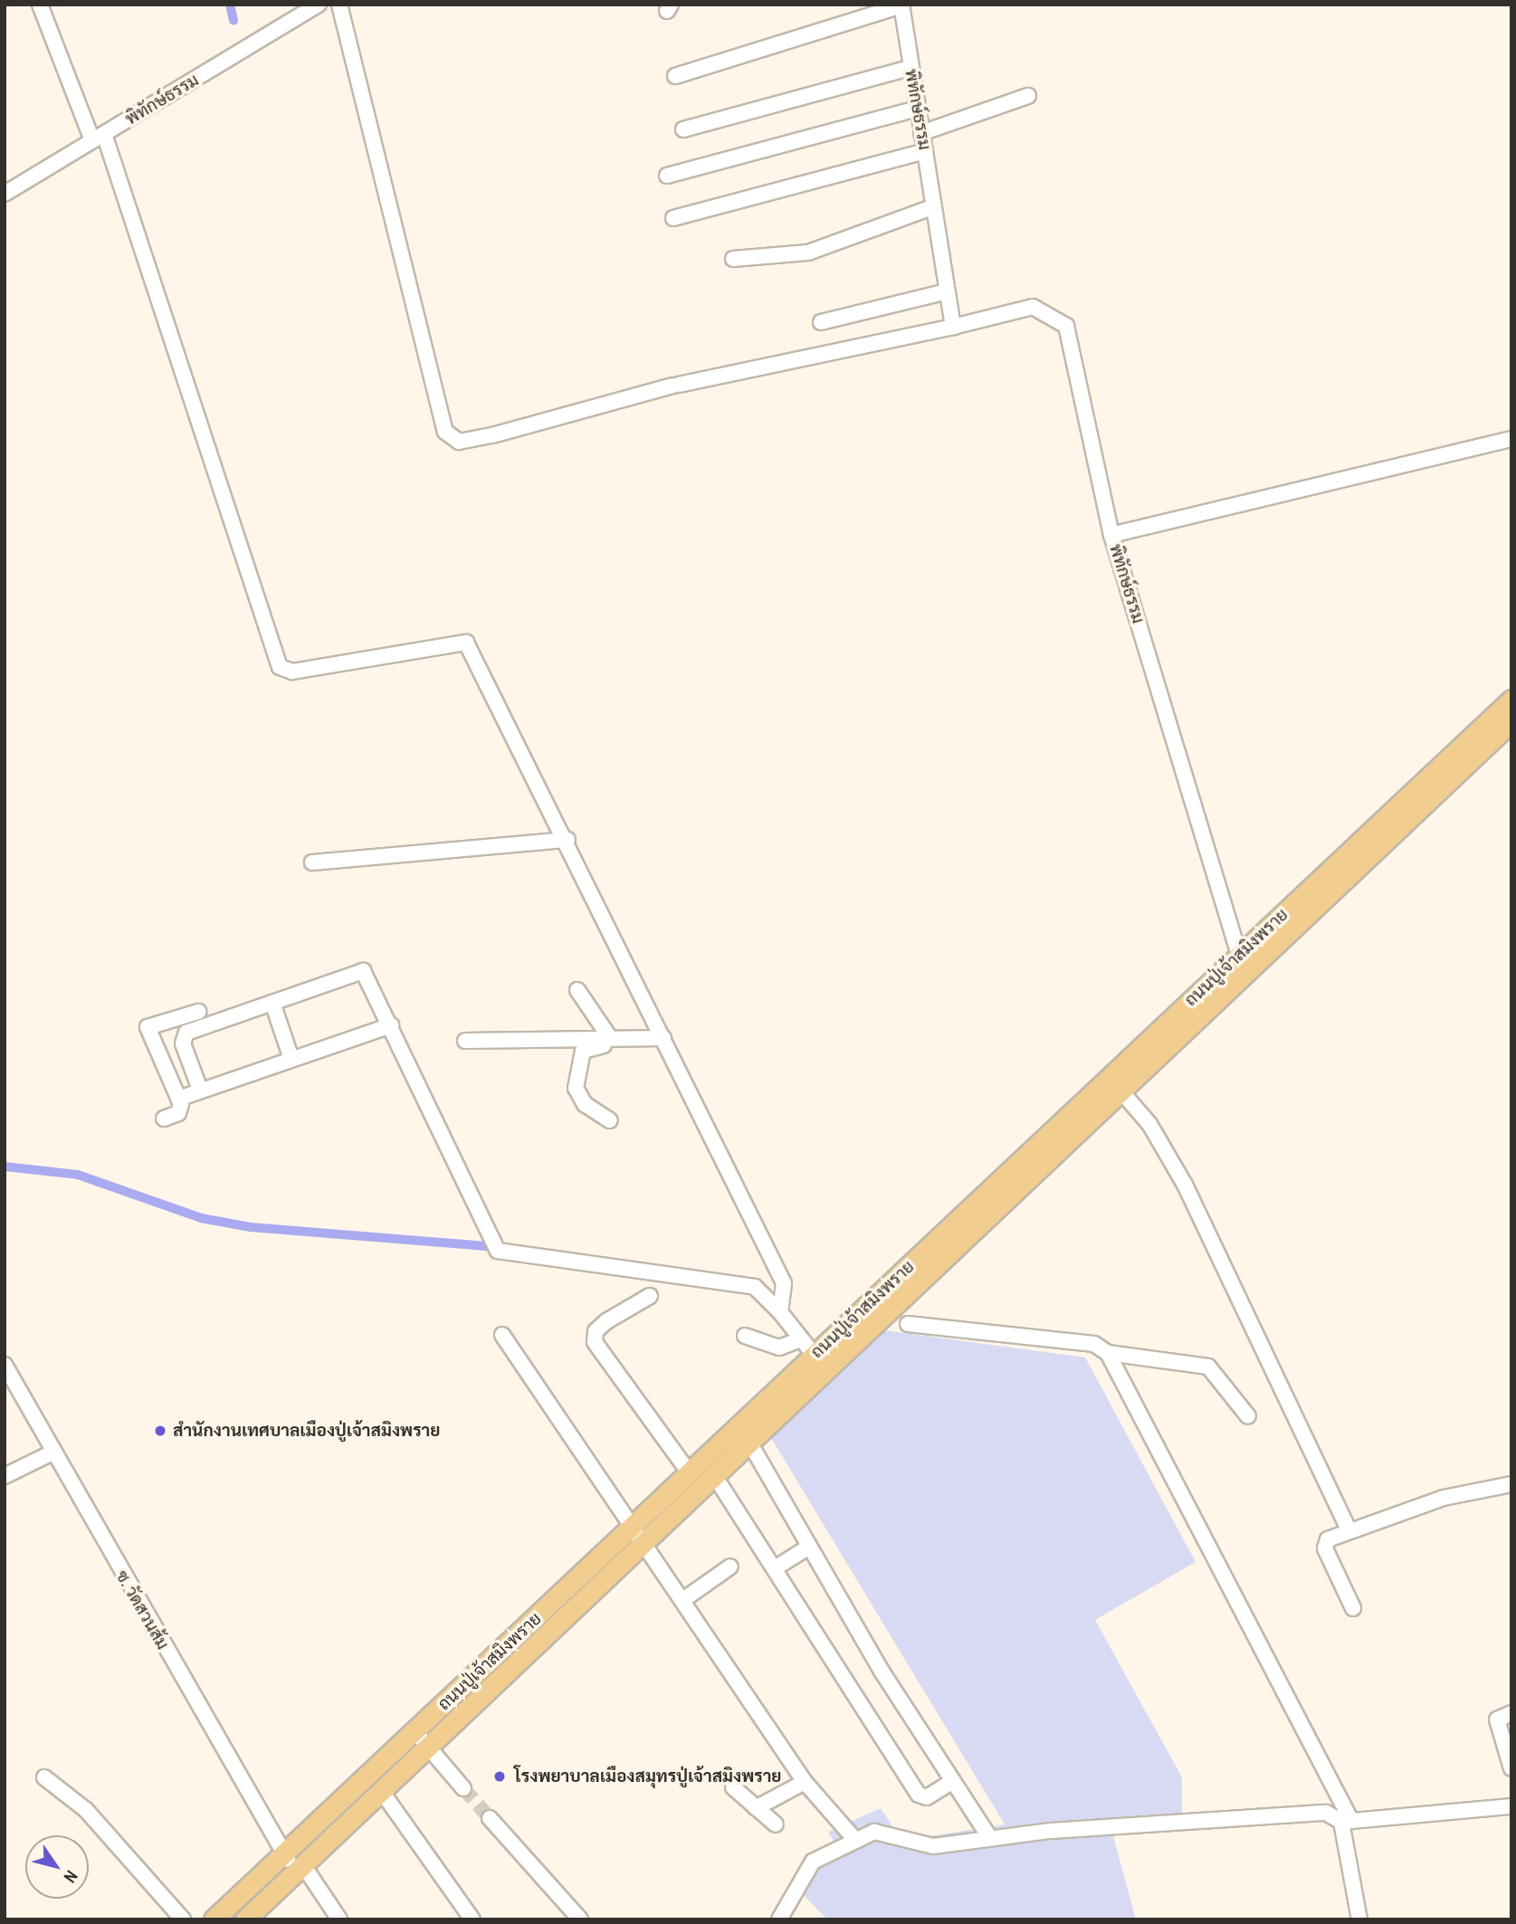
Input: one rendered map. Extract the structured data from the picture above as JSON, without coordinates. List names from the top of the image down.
{
  "streets": {
    "main road": ["ถนนปู่เจ้าสมิงพราย"],
    "street": ["พิทักษ์ธรรม", "ซ. วัดสวนส้ม"]
  },
  "crossings": [
    ["พิทักษ์ธรรม", "ถนนปู่เจ้าสมิงพราย"],
    ["ถนนปู่เจ้าสมิงพราย", "ซ. วัดสวนส้ม"]
  ],
  "places": ["สำนักงานเทศบาลเมืองปู่เจ้าสมิงพราย", "โรงพยาบาลเมืองสมุทรปู่เจ้าสมิงพราย"],
  "north": "bottom right"
}
